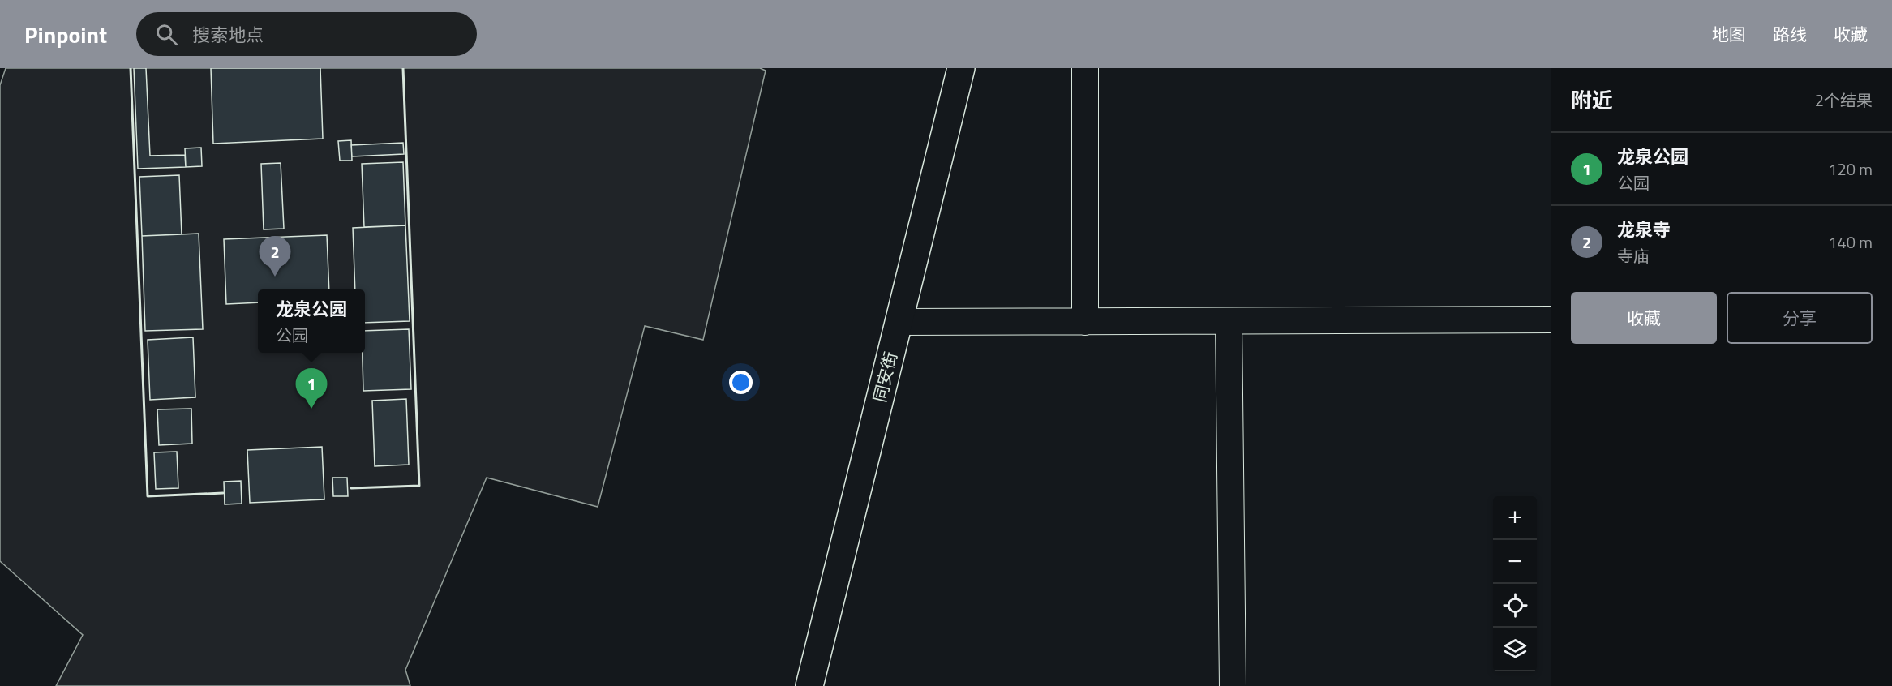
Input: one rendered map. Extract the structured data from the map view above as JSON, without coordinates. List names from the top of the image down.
{
  "streets": {
    "main road": ["同安街"]
  },
  "page": {
    "header": "Pinpoint",
    "search": "搜索地点",
    "nav": ["地图", "路线", "收藏"],
    "heading": ["附近", "2个结果"],
    "list": [
      {
        "mark": "1",
        "name": "龙泉公园",
        "note": "公园",
        "value": "120 m"
      },
      {
        "mark": "2",
        "name": "龙泉寺",
        "note": "寺庙",
        "value": "140 m"
      }
    ],
    "pins": ["2", "1"],
    "buttons": ["收藏", "分享"],
    "popup": ["龙泉公园", "公园"],
    "map_buttons": ["+", "−"]
  }
}
